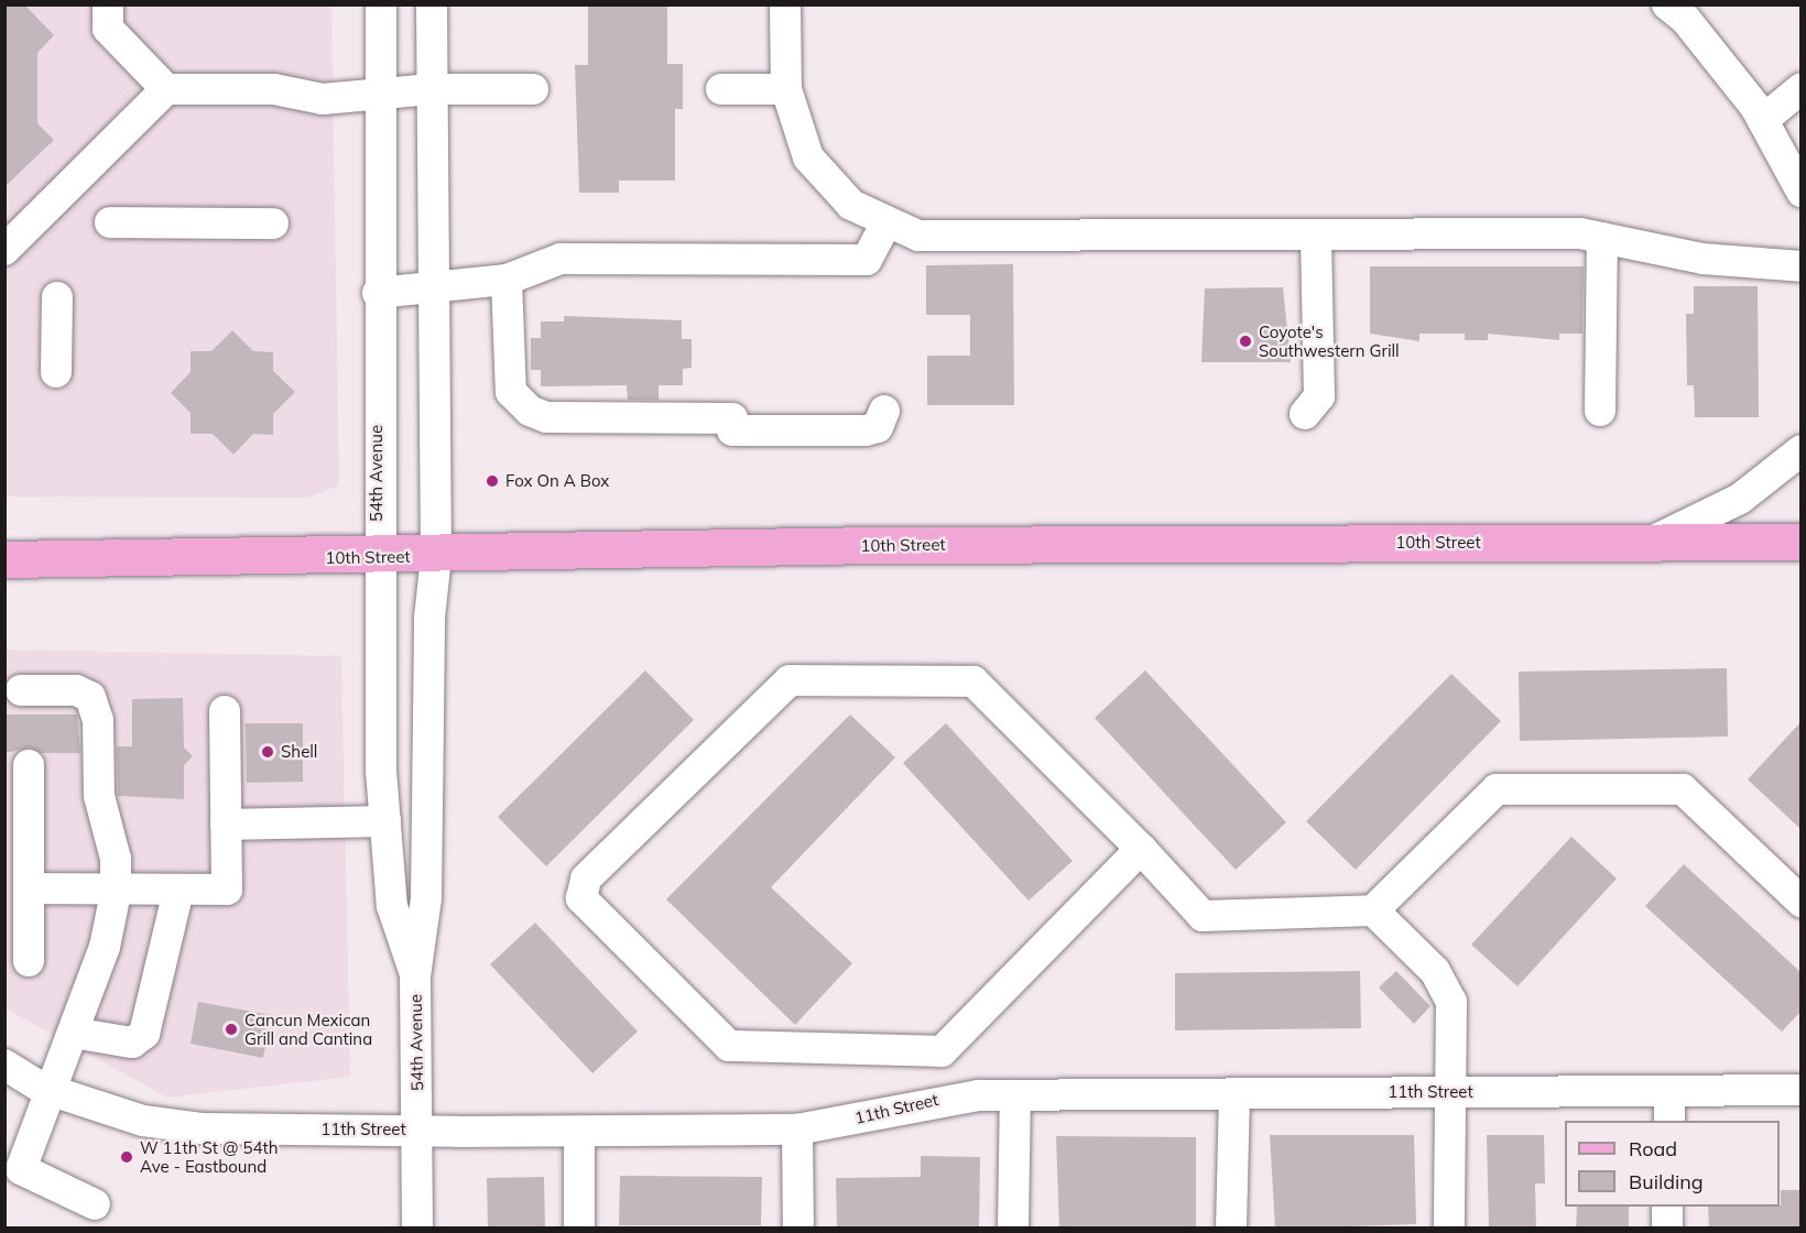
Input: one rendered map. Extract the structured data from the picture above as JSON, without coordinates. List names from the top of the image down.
{
  "streets": {
    "main road": ["10th Street"],
    "street": ["54th Avenue", "11th Street"]
  },
  "crossings": [
    ["54th Avenue", "10th Street"],
    ["54th Avenue", "11th Street"]
  ],
  "places": [
    "Coyote's Southwestern Grill",
    "Fox On A Box",
    "Shell",
    "Cancun Mexican Grill and Cantina",
    "W 11th St @ 54th Ave - Eastbound"
  ],
  "legend": ["Road", "Building"]
}
